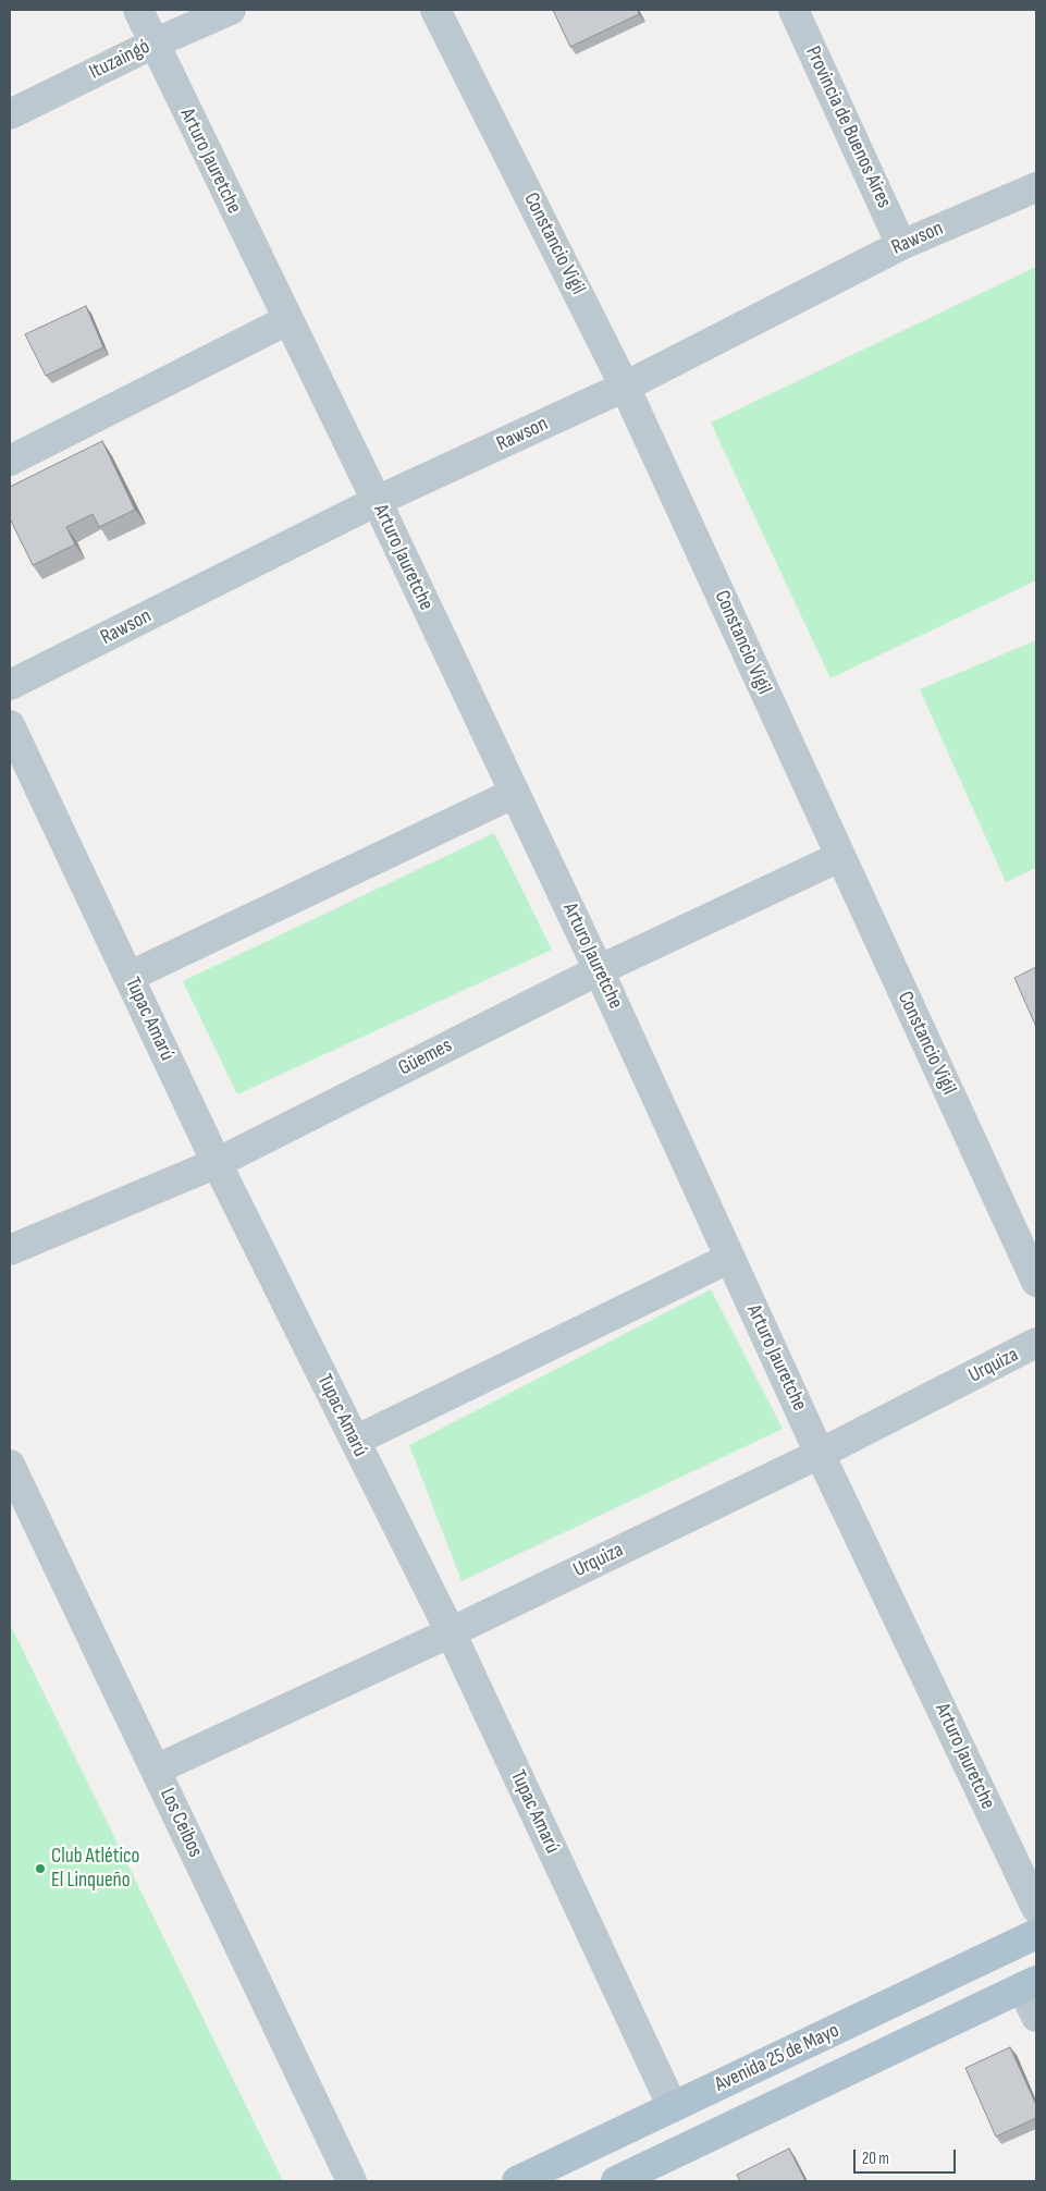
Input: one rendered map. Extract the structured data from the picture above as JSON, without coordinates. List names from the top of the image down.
{
  "streets": {
    "main road": ["Avenida 25 de Mayo"],
    "street": [
      "Ituzaingó",
      "Provincia de Buenos Aires",
      "Arturo Jauretche",
      "Rawson",
      "Constancio Vigil",
      "Tupac Amarú",
      "Güemes",
      "Urquiza",
      "Los Ceibos"
    ]
  },
  "crossings": [
    ["Ituzaingó", "Arturo Jauretche"],
    ["Provincia de Buenos Aires", "Rawson"],
    ["Arturo Jauretche", "Rawson"],
    ["Arturo Jauretche", "Güemes"],
    ["Arturo Jauretche", "Urquiza"],
    ["Rawson", "Constancio Vigil"],
    ["Constancio Vigil", "Güemes"],
    ["Tupac Amarú", "Güemes"],
    ["Tupac Amarú", "Urquiza"],
    ["Tupac Amarú", "Avenida 25 de Mayo"],
    ["Urquiza", "Los Ceibos"]
  ],
  "places": ["Club Atlético El Linqueño"],
  "scale_bar": "20 m"
}
